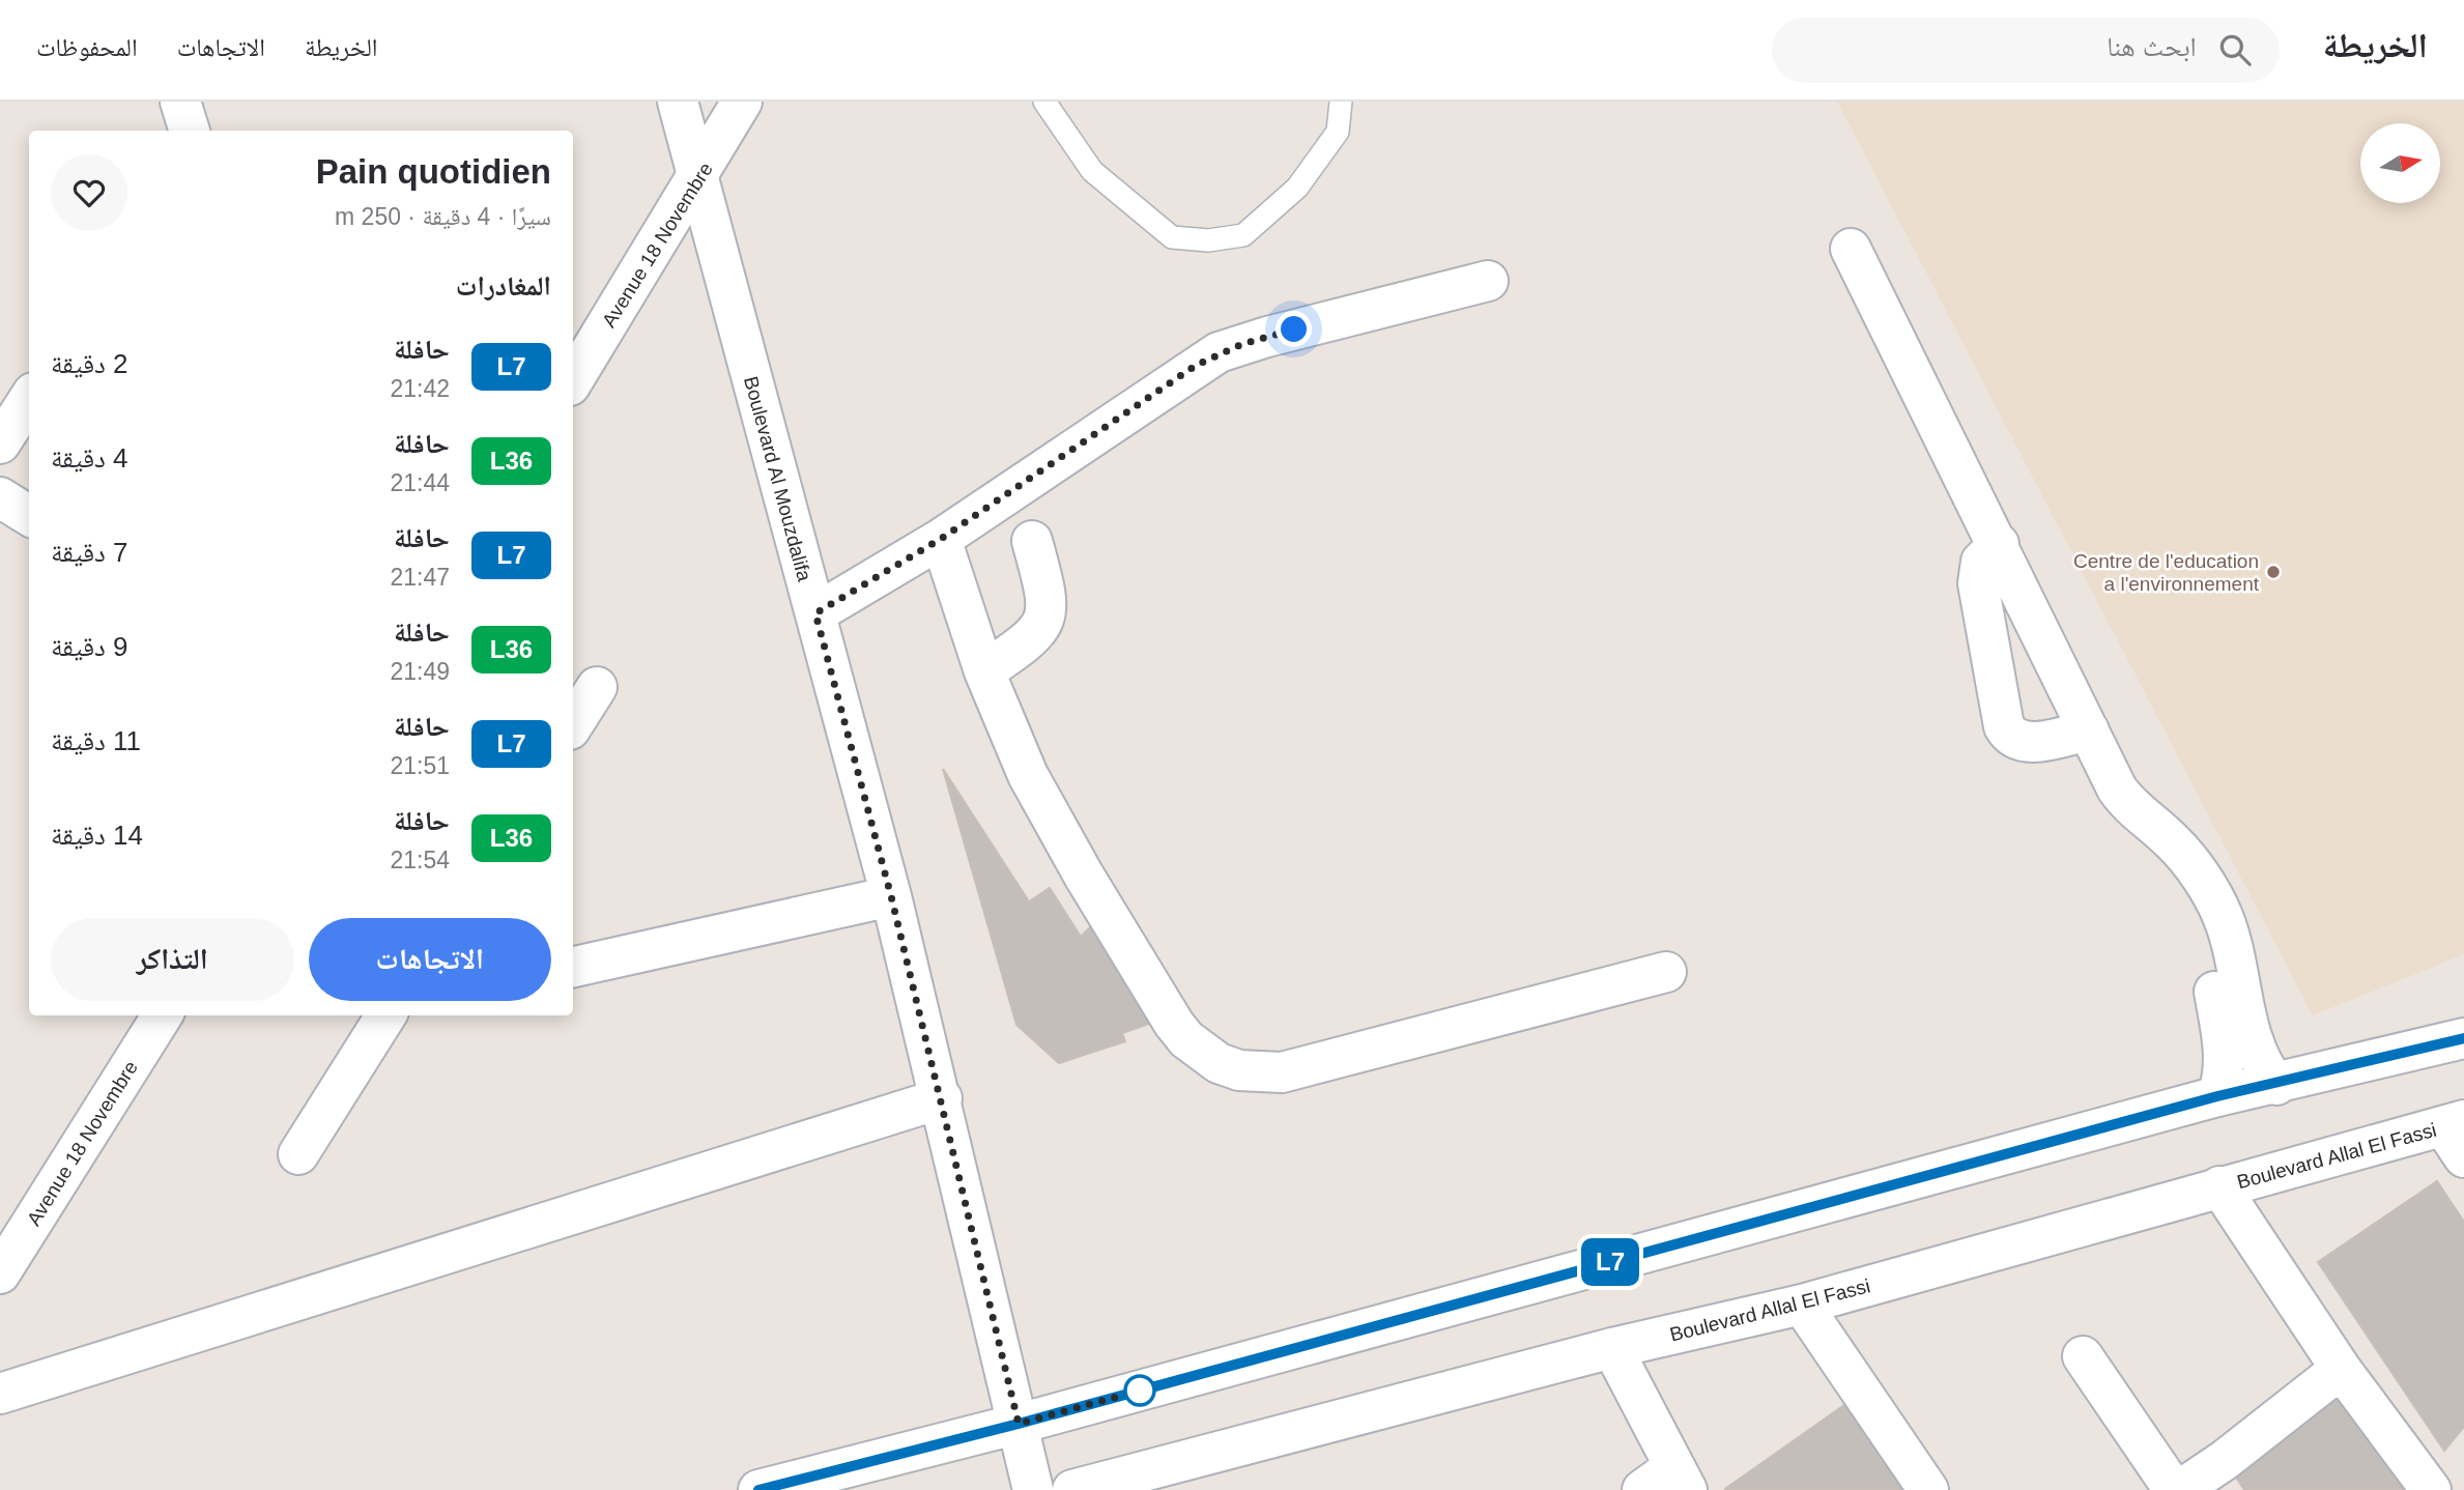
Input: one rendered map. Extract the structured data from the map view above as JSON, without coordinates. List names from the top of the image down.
{
  "streets": {
    "street": ["Avenue 18 Novembre", "Boulevard Al Mouzdalifa", "Boulevard Allal El Fassi"]
  },
  "crossings": [
    ["Avenue 18 Novembre", "Boulevard Al Mouzdalifa"]
  ],
  "places": ["Centre de l'education a l'environnement"],
  "lines": ["bus line L7"],
  "north": "right",
  "page": {
    "header": "الخريطة",
    "search": "ابحث هنا",
    "nav": ["الخريطة", "الاتجاهات", "المحفوظات"],
    "on_map": "L7",
    "heading": [
      ["Pain quotidien", "سيرًا · 4 دقيقة · 250 m"],
      "المغادرات"
    ],
    "list": [
      {
        "mark": "L7",
        "name": "حافلة",
        "note": "21:42",
        "value": "2 دقيقة"
      },
      {
        "mark": "L36",
        "name": "حافلة",
        "note": "21:44",
        "value": "4 دقيقة"
      },
      {
        "mark": "L7",
        "name": "حافلة",
        "note": "21:47",
        "value": "7 دقيقة"
      },
      {
        "mark": "L36",
        "name": "حافلة",
        "note": "21:49",
        "value": "9 دقيقة"
      },
      {
        "mark": "L7",
        "name": "حافلة",
        "note": "21:51",
        "value": "11 دقيقة"
      },
      {
        "mark": "L36",
        "name": "حافلة",
        "note": "21:54",
        "value": "14 دقيقة"
      }
    ],
    "buttons": ["الاتجاهات", "التذاكر"]
  }
}
